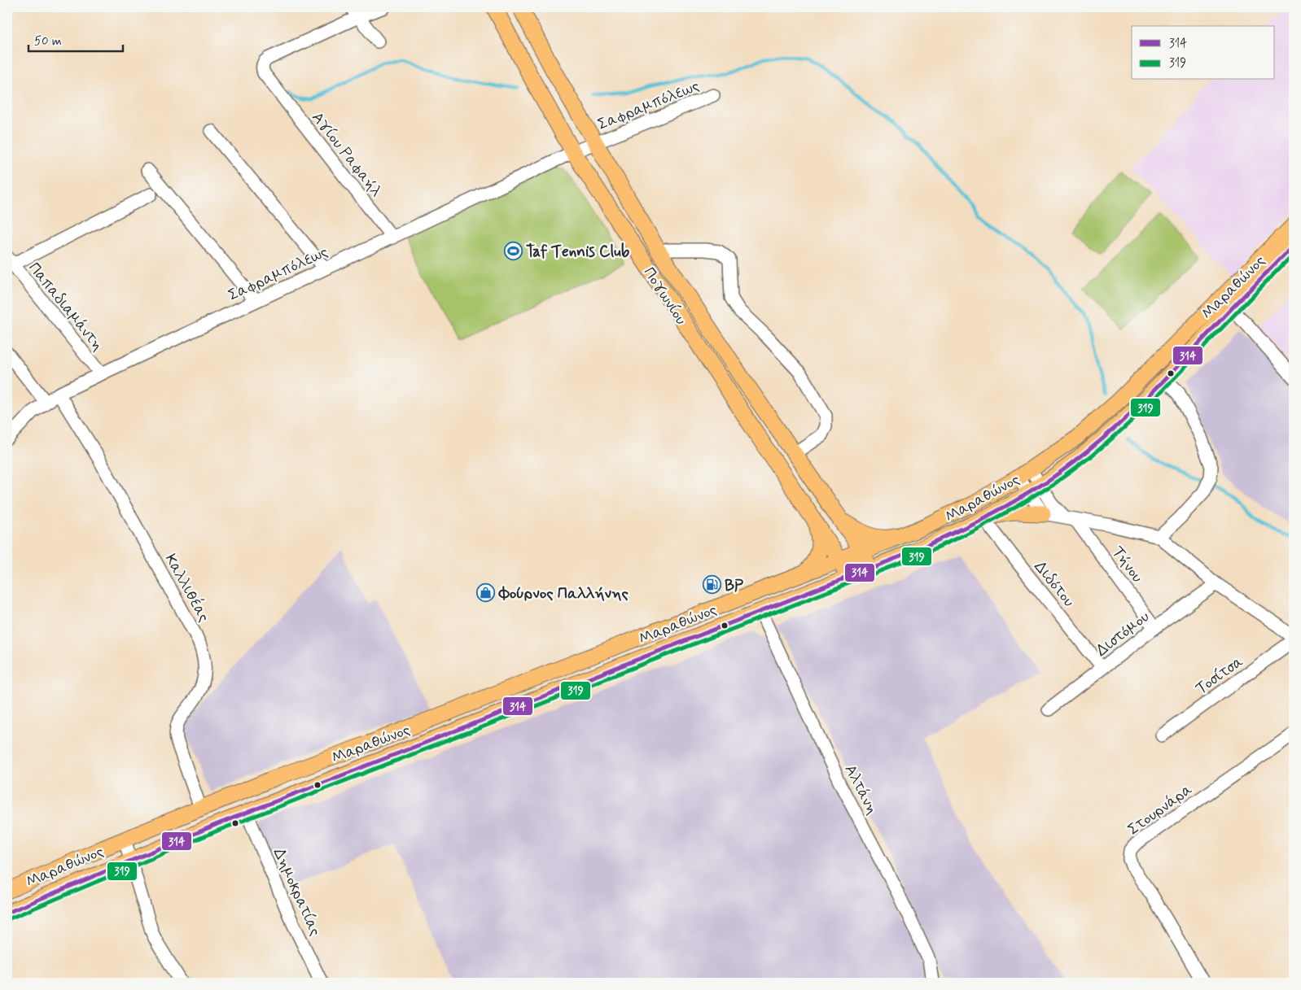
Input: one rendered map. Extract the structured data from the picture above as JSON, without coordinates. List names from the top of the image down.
{
  "streets": {
    "main road": ["Μαραθώνος", "Πογωνίου"],
    "street": [
      "Σαφραμπόλεως",
      "Αγίου Ραφαήλ",
      "Παπαδιαμάντη",
      "Τήνου",
      "Διδότου",
      "Καλλιθέας",
      "Διστόμου",
      "Τοσίτσα",
      "Αλτάνη",
      "Στουρνάρα",
      "Δημοκρατίας"
    ]
  },
  "crossings": [
    ["Σαφραμπόλεως", "Αγίου Ραφαήλ"],
    ["Σαφραμπόλεως", "Πογωνίου"],
    ["Σαφραμπόλεως", "Παπαδιαμάντη"],
    ["Σαφραμπόλεως", "Καλλιθέας"],
    ["Μαραθώνος", "Πογωνίου"],
    ["Μαραθώνος", "Τήνου"],
    ["Μαραθώνος", "Διδότου"],
    ["Μαραθώνος", "Καλλιθέας"],
    ["Μαραθώνος", "Αλτάνη"],
    ["Μαραθώνος", "Δημοκρατίας"],
    ["Τήνου", "Διστόμου"],
    ["Διδότου", "Διστόμου"]
  ],
  "places": {
    "sports": ["Taf Tennis Club"],
    "fuel station": ["BP"],
    "shop": ["Φούρνος Παλλήνης"]
  },
  "lines": ["transit line 314", "transit line 319"],
  "legend": ["314", "319"],
  "scale_bar": "50 m"
}
